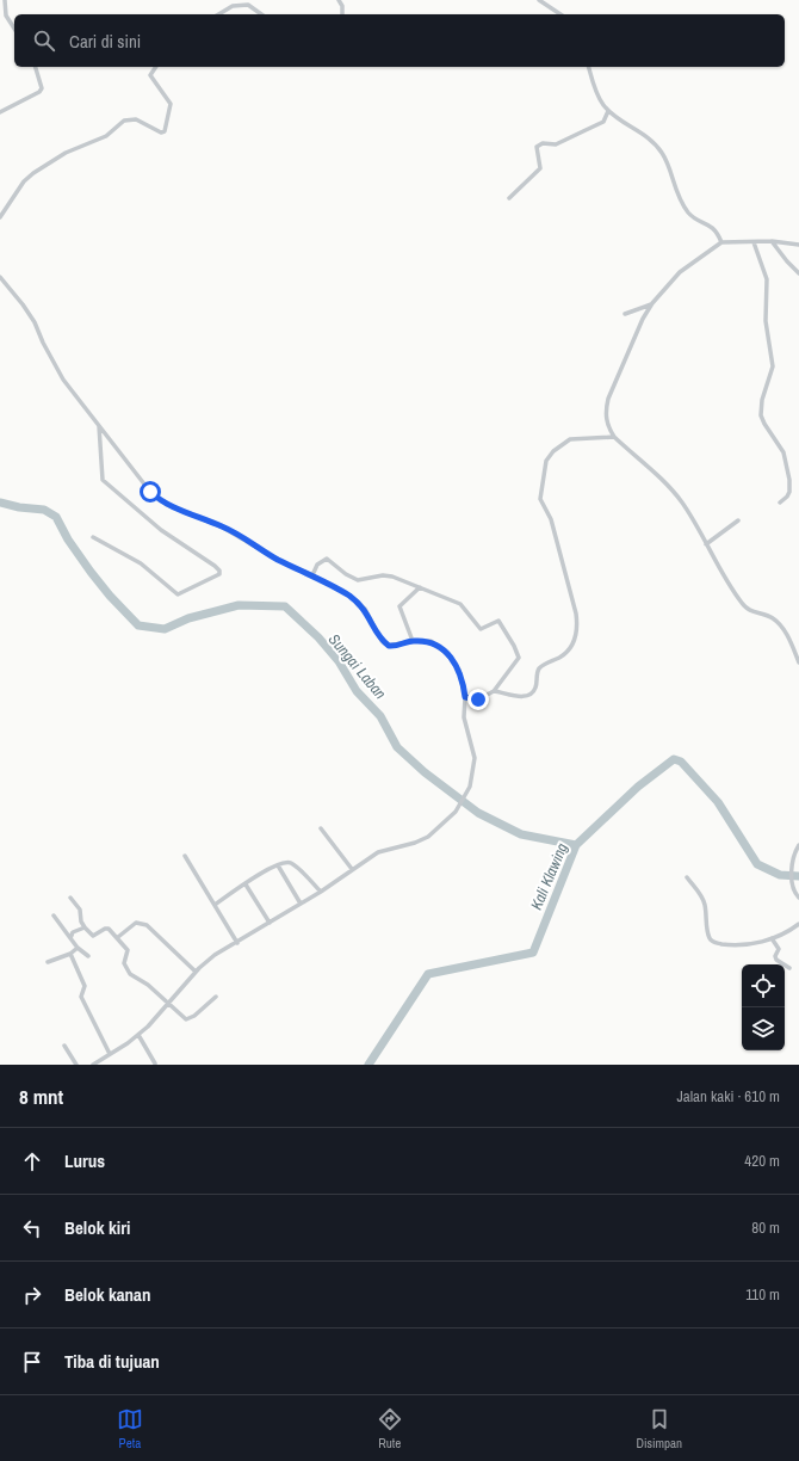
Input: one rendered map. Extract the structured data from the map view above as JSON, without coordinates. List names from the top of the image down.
{
  "water": ["Sungai Laban", "Kali Klawing"],
  "page": {
    "search": "Cari di sini",
    "heading": ["8 mnt", "Jalan kaki · 610 m"],
    "list": [
      ["Lurus", "420 m"],
      ["Belok kiri", "80 m"],
      ["Belok kanan", "110 m"],
      "Tiba di tujuan"
    ],
    "nav": ["Peta", "Rute", "Disimpan"]
  }
}
